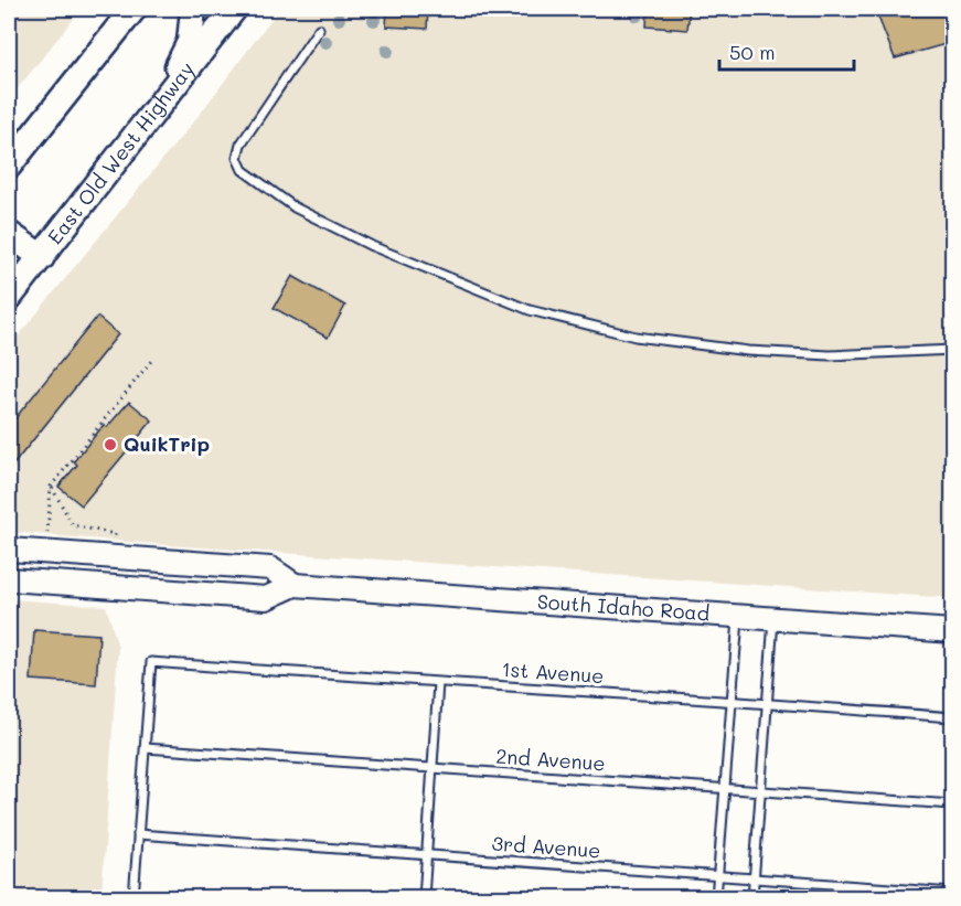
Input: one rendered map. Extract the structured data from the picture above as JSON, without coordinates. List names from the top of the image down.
{
  "streets": {
    "main road": ["East Old West Highway", "South Idaho Road"],
    "lane": ["1st Avenue", "2nd Avenue", "3rd Avenue"]
  },
  "crossings": [
    ["1st Avenue", "2nd Avenue"]
  ],
  "places": ["QuikTrip"],
  "scale_bar": "50 m"
}
